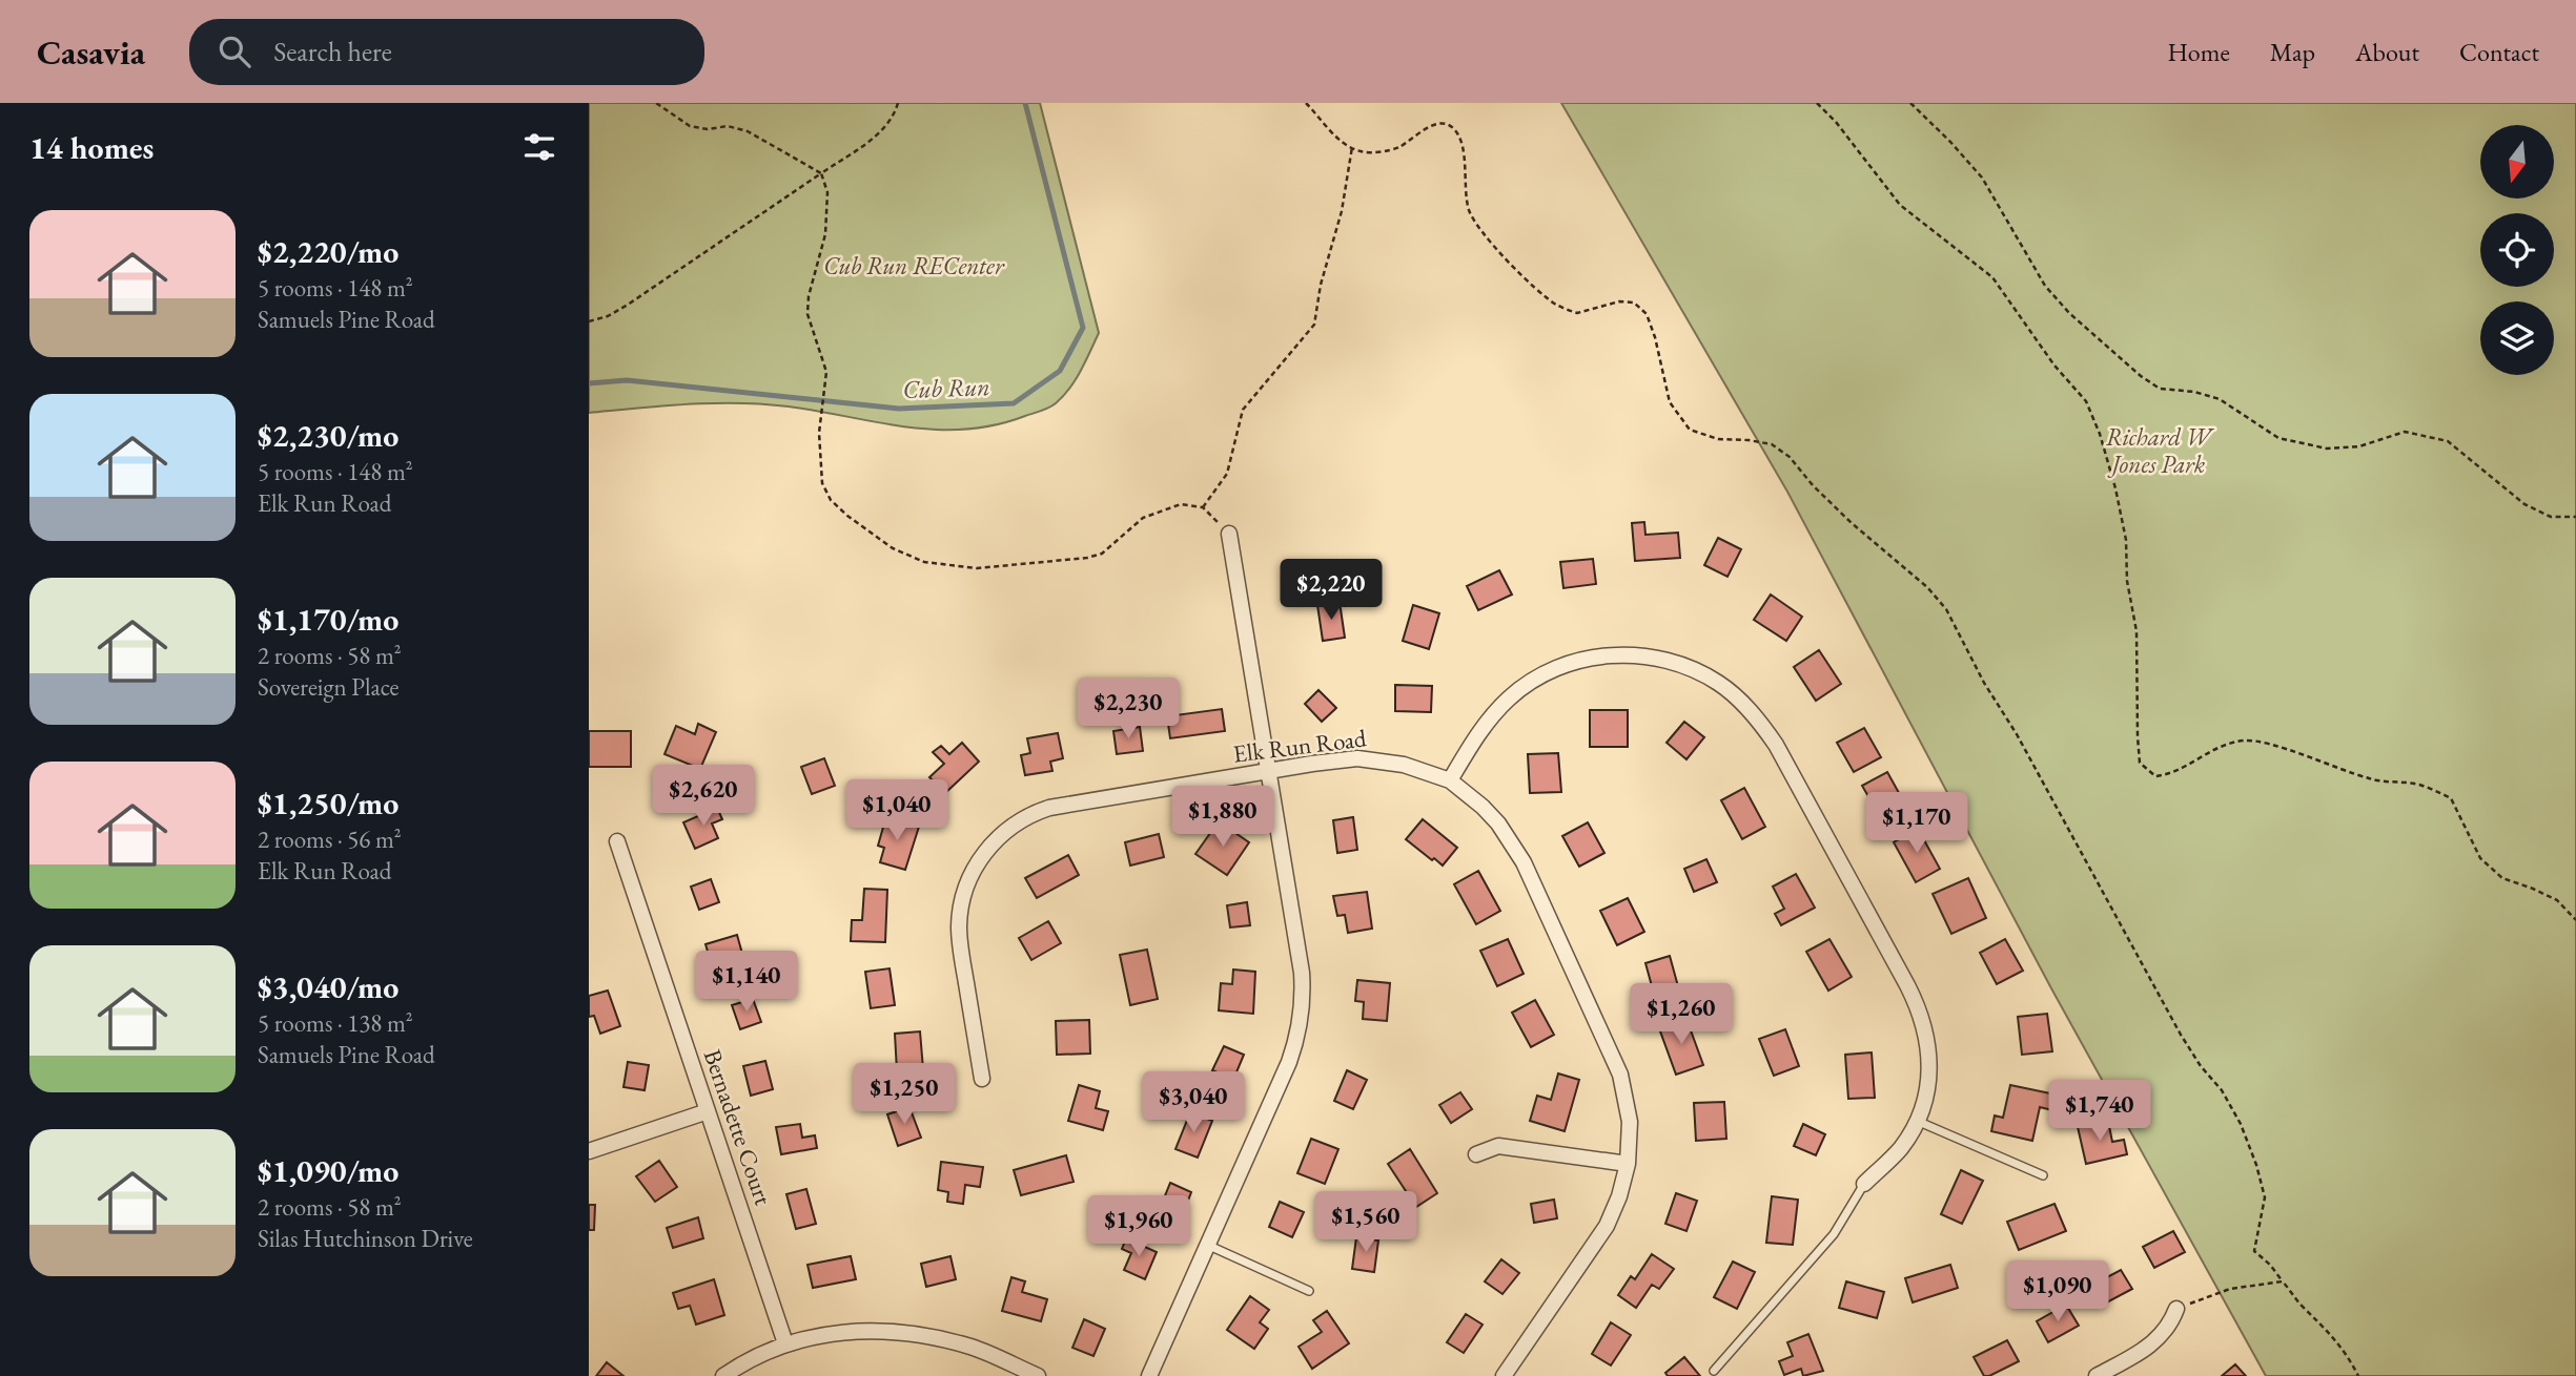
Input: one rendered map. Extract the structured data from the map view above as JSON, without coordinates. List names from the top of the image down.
{
  "streets": {
    "street": ["Elk Run Road", "Bernadette Court"]
  },
  "water": ["Cub Run"],
  "parks": ["Cub Run RECenter", "Richard W Jones Park"],
  "north": "bottom",
  "page": {
    "header": "Casavia",
    "search": "Search here",
    "nav": [
      "Home",
      "Map",
      "About",
      "Contact"
    ],
    "heading": "14 homes",
    "list": [
      {
        "name": "$2,220/mo",
        "note": "5 rooms · 148 m² · Samuels Pine Road"
      },
      {
        "name": "$2,230/mo",
        "note": "5 rooms · 148 m² · Elk Run Road"
      },
      {
        "name": "$1,170/mo",
        "note": "2 rooms · 58 m² · Sovereign Place"
      },
      {
        "name": "$1,250/mo",
        "note": "2 rooms · 56 m² · Elk Run Road"
      },
      {
        "name": "$3,040/mo",
        "note": "5 rooms · 138 m² · Samuels Pine Road"
      },
      {
        "name": "$1,090/mo",
        "note": "2 rooms · 58 m² · Silas Hutchinson Drive"
      }
    ],
    "price": [
      "$2,220",
      "$2,230",
      "$2,620",
      "$1,040",
      "$1,880",
      "$1,170",
      "$1,140",
      "$1,260",
      "$1,250",
      "$3,040",
      "$1,740",
      "$1,560",
      "$1,960",
      "$1,090"
    ]
  }
}
